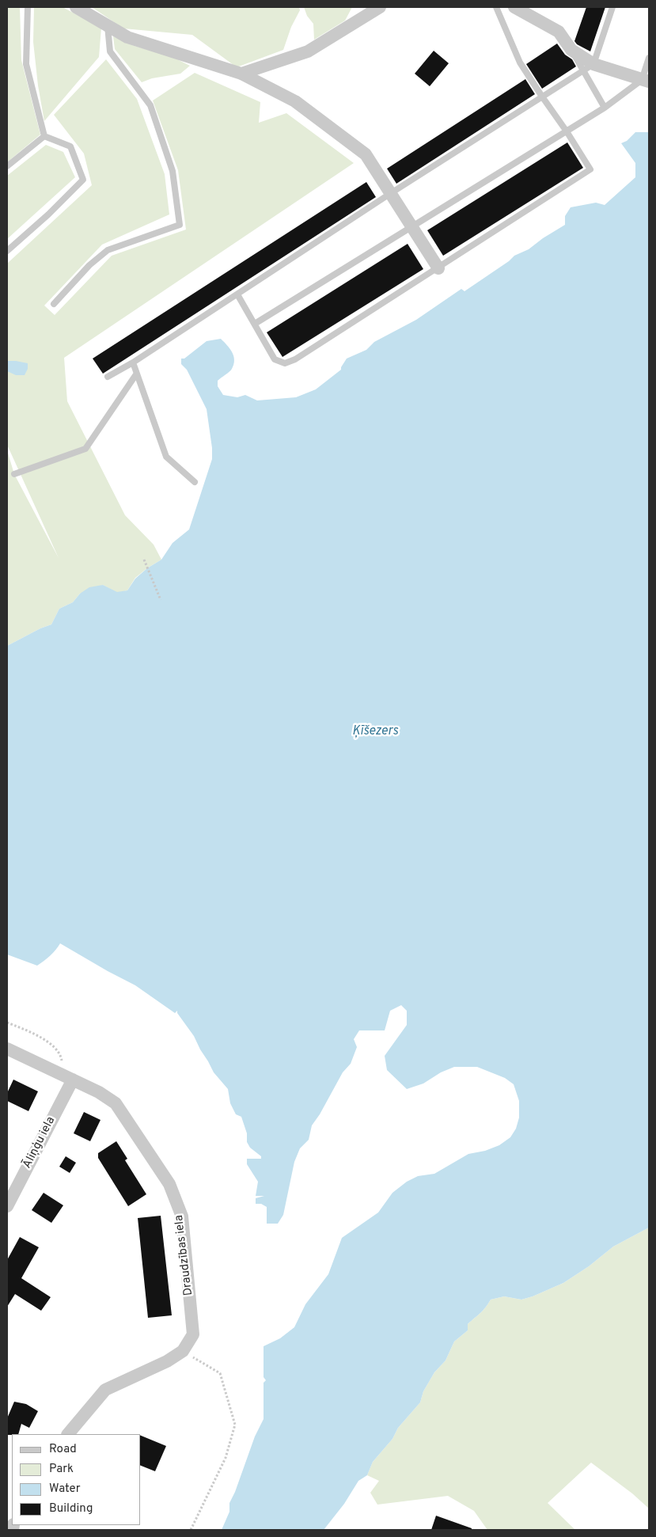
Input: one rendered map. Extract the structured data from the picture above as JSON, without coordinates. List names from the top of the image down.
{
  "streets": {
    "street": ["Āliņģu iela", "Draudzības iela"]
  },
  "crossings": [
    ["Āliņģu iela", "Draudzības iela"]
  ],
  "water": ["Ķīšezers"],
  "legend": [
    "Road",
    "Park",
    "Water",
    "Building"
  ]
}
